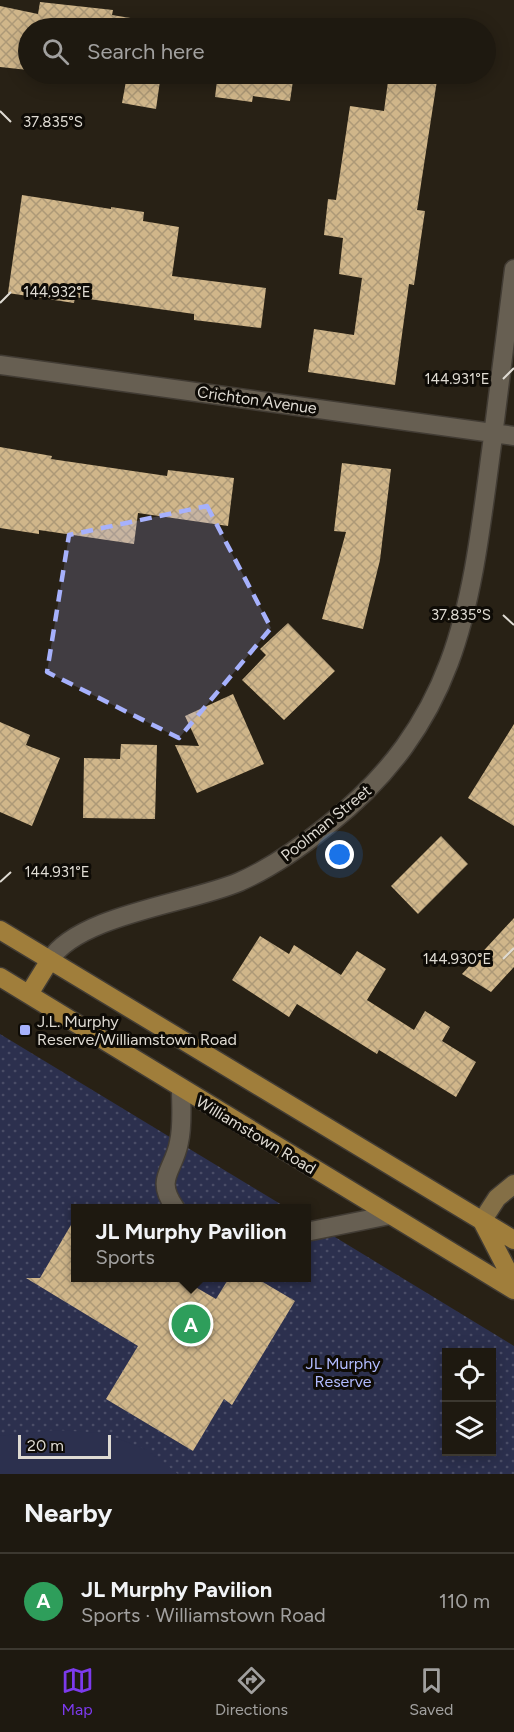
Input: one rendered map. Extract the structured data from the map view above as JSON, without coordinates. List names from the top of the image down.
{
  "streets": {
    "main road": ["Poolman Street", "Williamstown Road"],
    "street": ["Crichton Avenue"]
  },
  "crossings": [
    ["Crichton Avenue", "Poolman Street"],
    ["Poolman Street", "Williamstown Road"]
  ],
  "parks": ["JL Murphy Reserve"],
  "places": {
    "transit": ["J.L. Murphy Reserve/Williamstown Road"]
  },
  "scale_bar": "20 m",
  "page": {
    "search": "Search here",
    "popup": ["JL Murphy Pavilion", "Sports"],
    "pins": "A",
    "scale": "20 m",
    "heading": "Nearby",
    "list": [
      {
        "mark": "A",
        "name": "JL Murphy Pavilion",
        "note": "Sports · Williamstown Road",
        "value": "110 m"
      }
    ],
    "nav": ["Map", "Directions", "Saved"]
  },
  "coordinates": [
    "37.835°S",
    "144.932°E",
    "144.931°E",
    "144.930°E"
  ]
}
